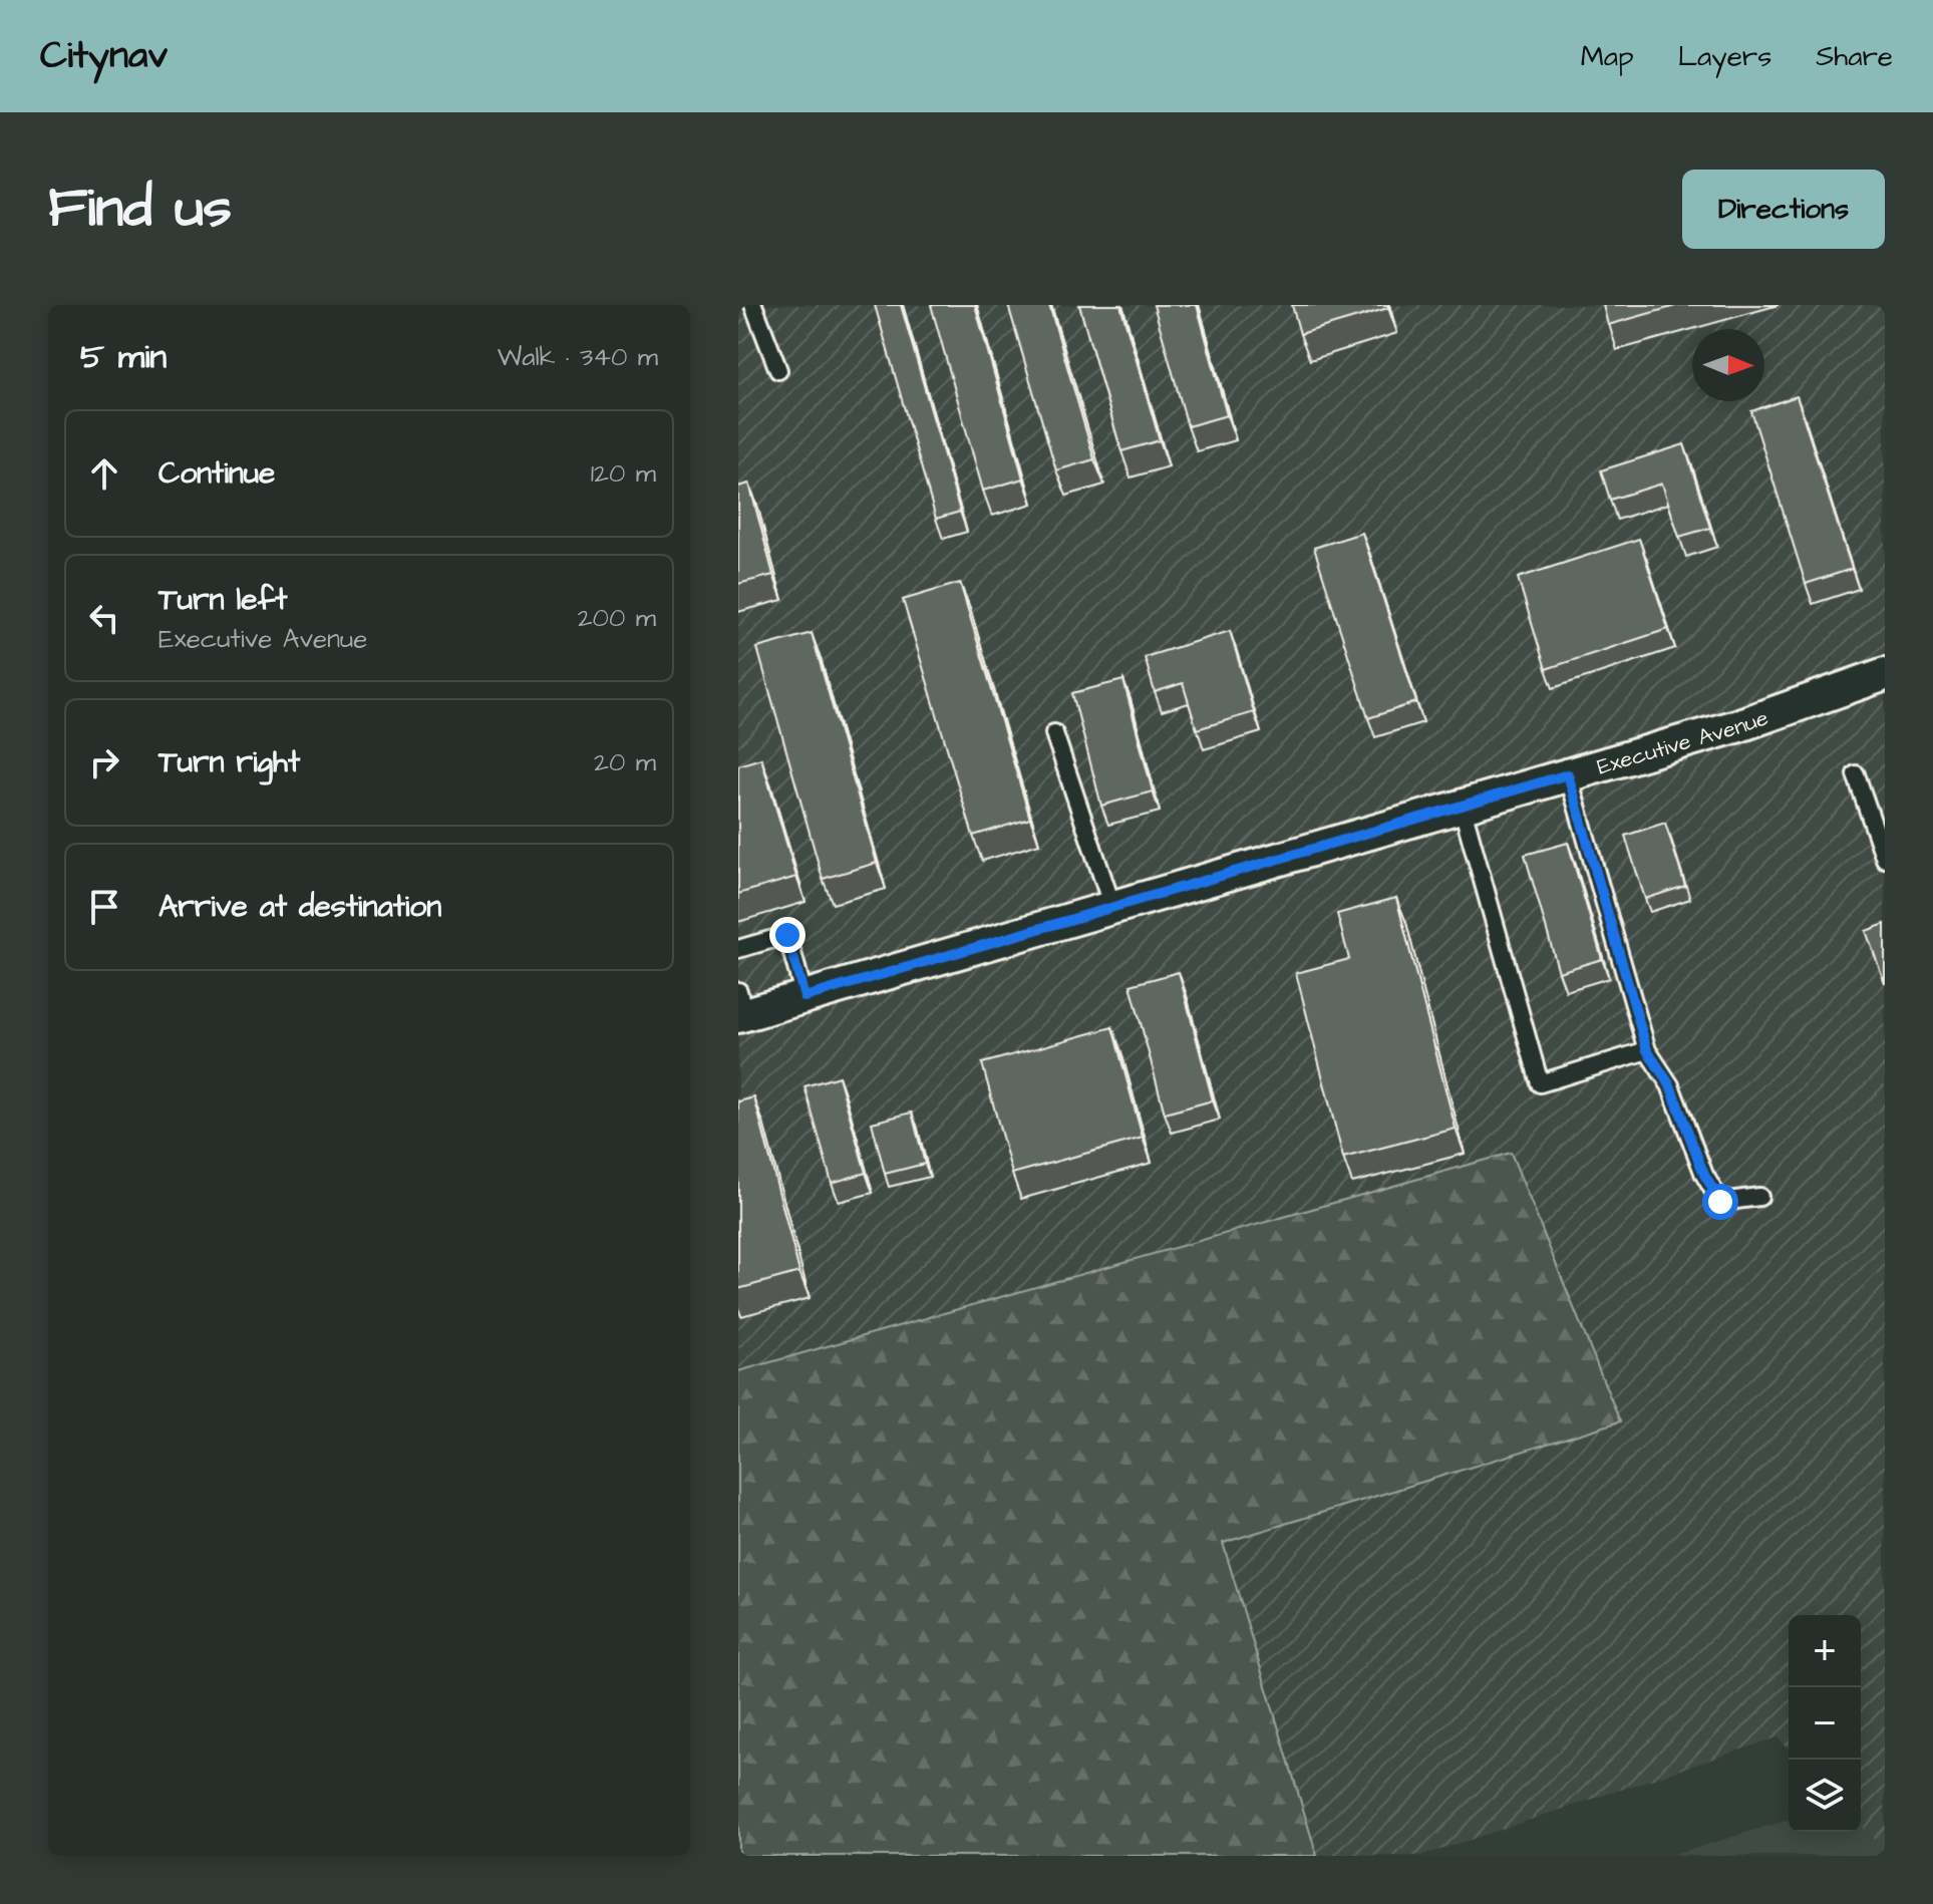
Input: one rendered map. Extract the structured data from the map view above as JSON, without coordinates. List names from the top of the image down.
{
  "streets": {
    "street": ["Executive Avenue"]
  },
  "north": "right",
  "page": {
    "header": "Citynav",
    "nav": ["Map", "Layers", "Share"],
    "title": "Find us",
    "buttons": "Directions",
    "heading": ["5 min", "Walk · 340 m"],
    "list": [
      ["Continue", "120 m"],
      ["Turn left", "Executive Avenue", "200 m"],
      ["Turn right", "20 m"],
      "Arrive at destination"
    ],
    "map_buttons": ["+", "−"]
  }
}
